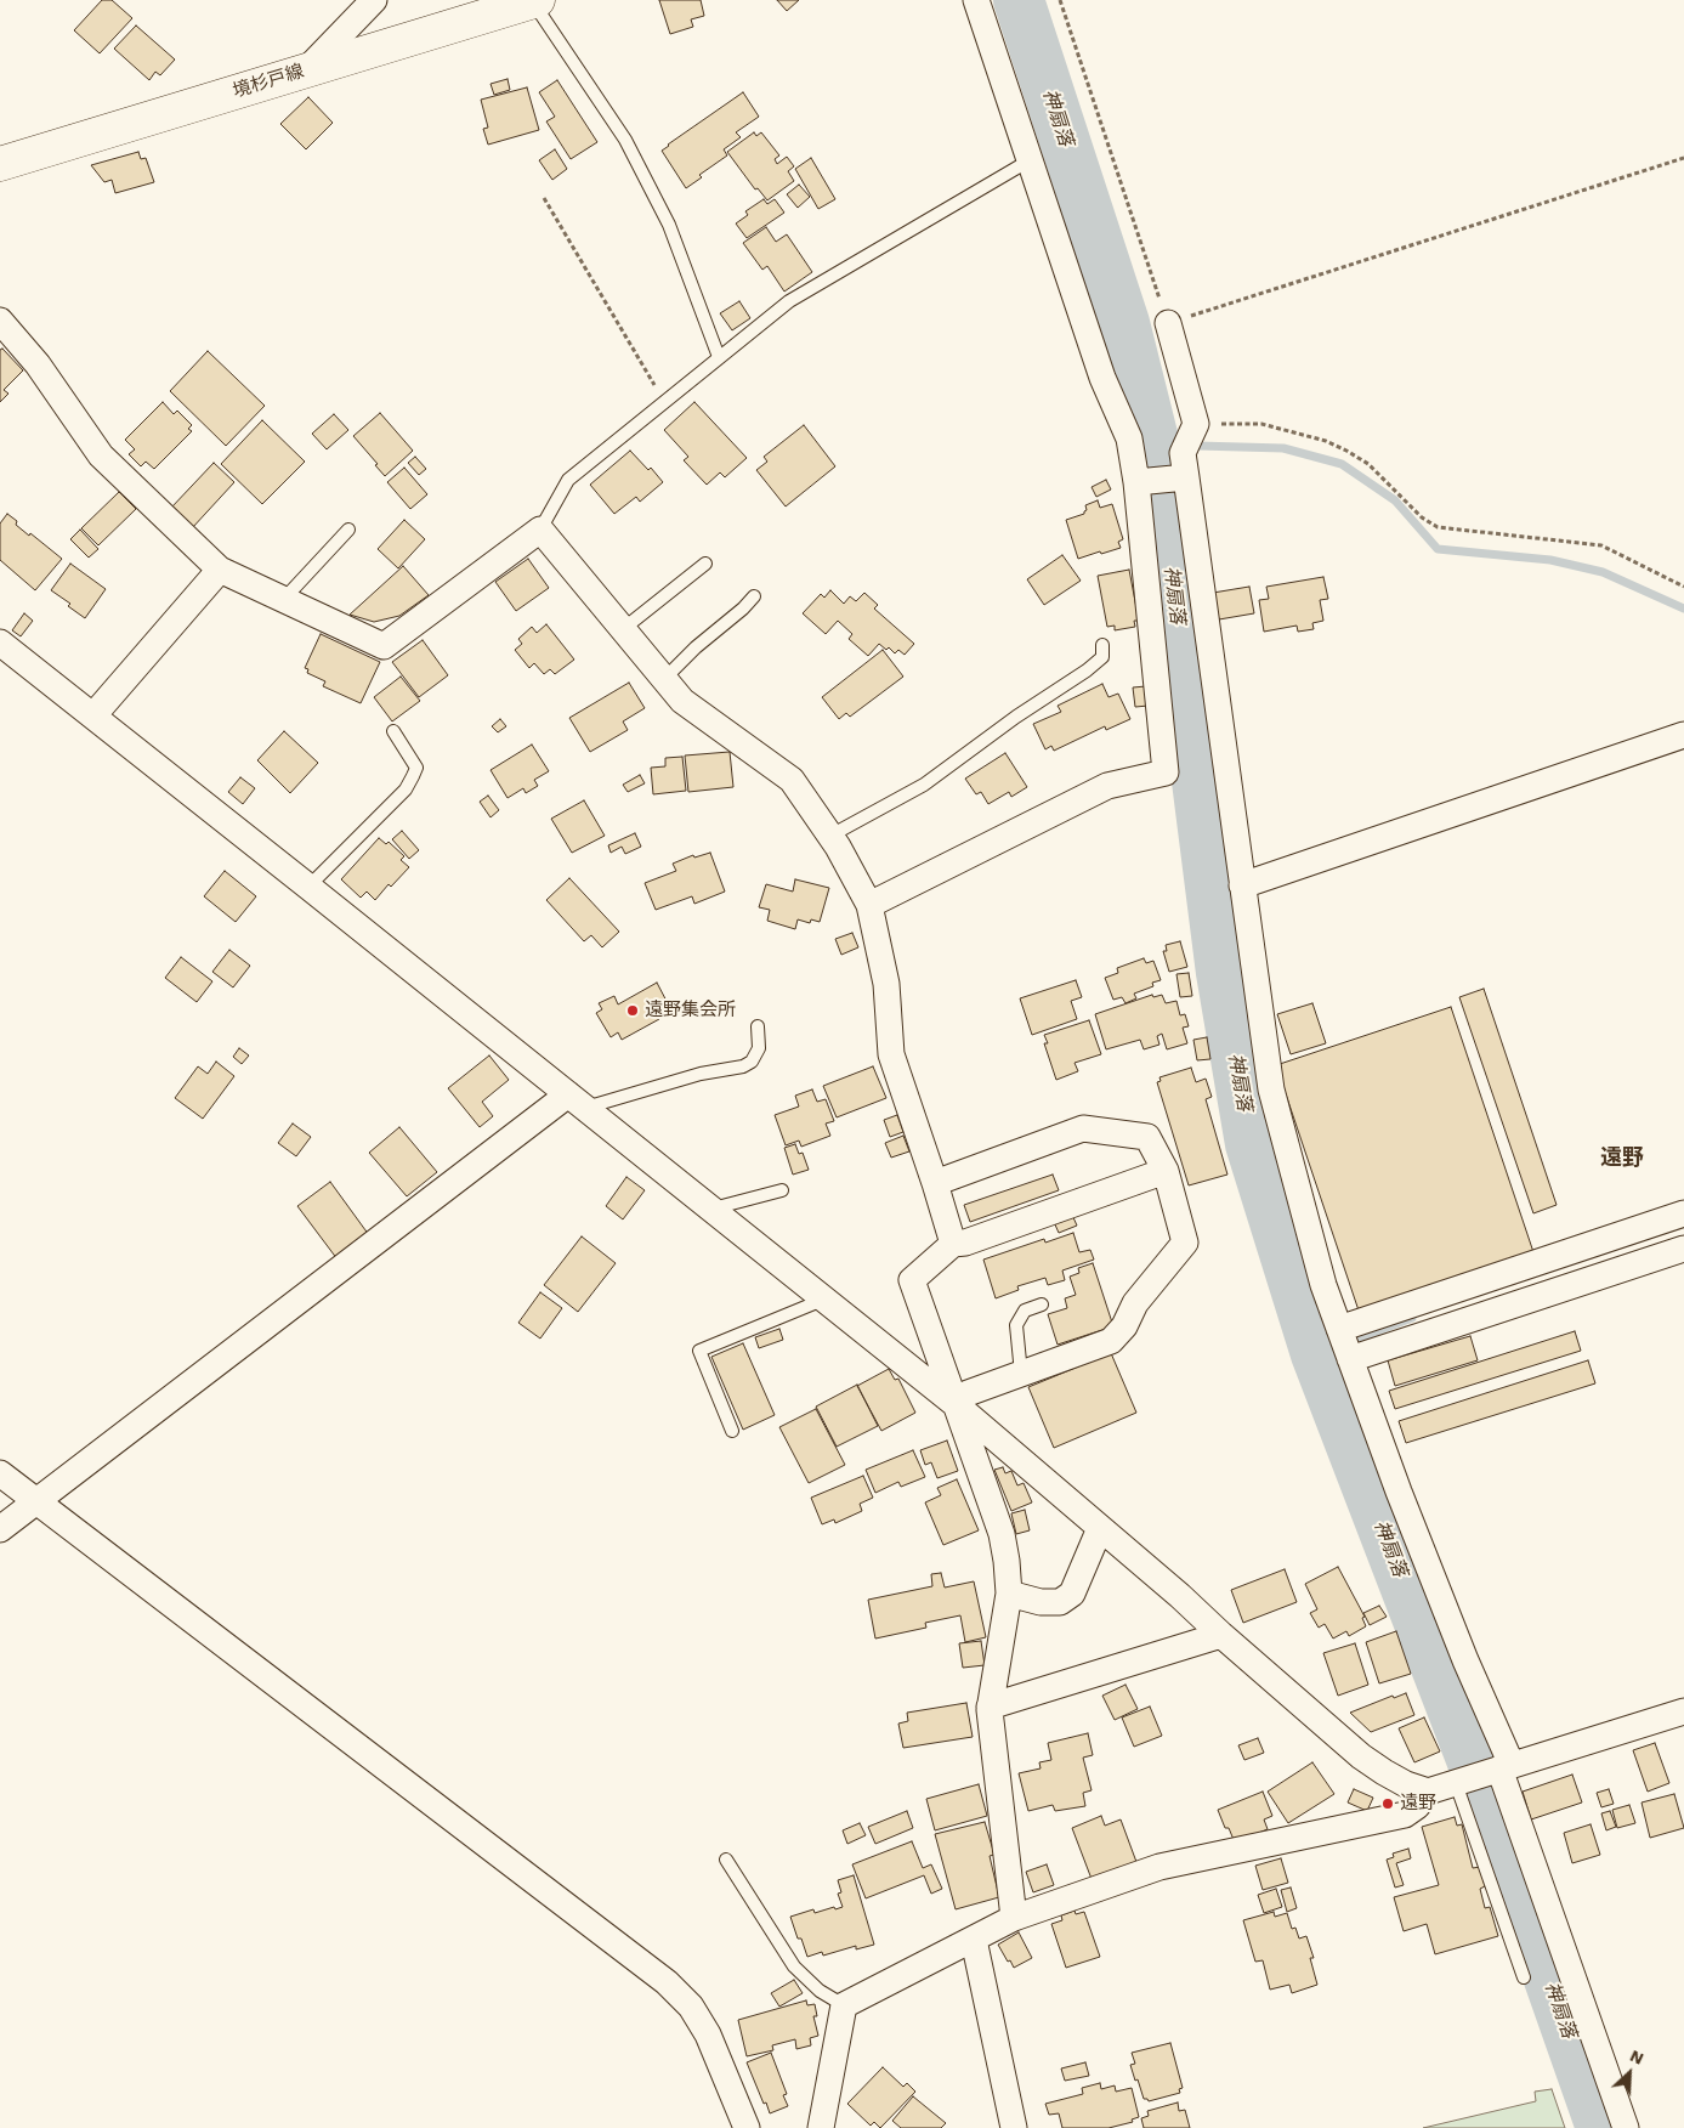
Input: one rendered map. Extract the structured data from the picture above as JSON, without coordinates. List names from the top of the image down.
{
  "streets": {
    "main road": ["境杉戸線"]
  },
  "districts": ["遠野"],
  "water": ["神扇落"],
  "places": ["遠野集会所", "遠野"],
  "north": "top right"
}
